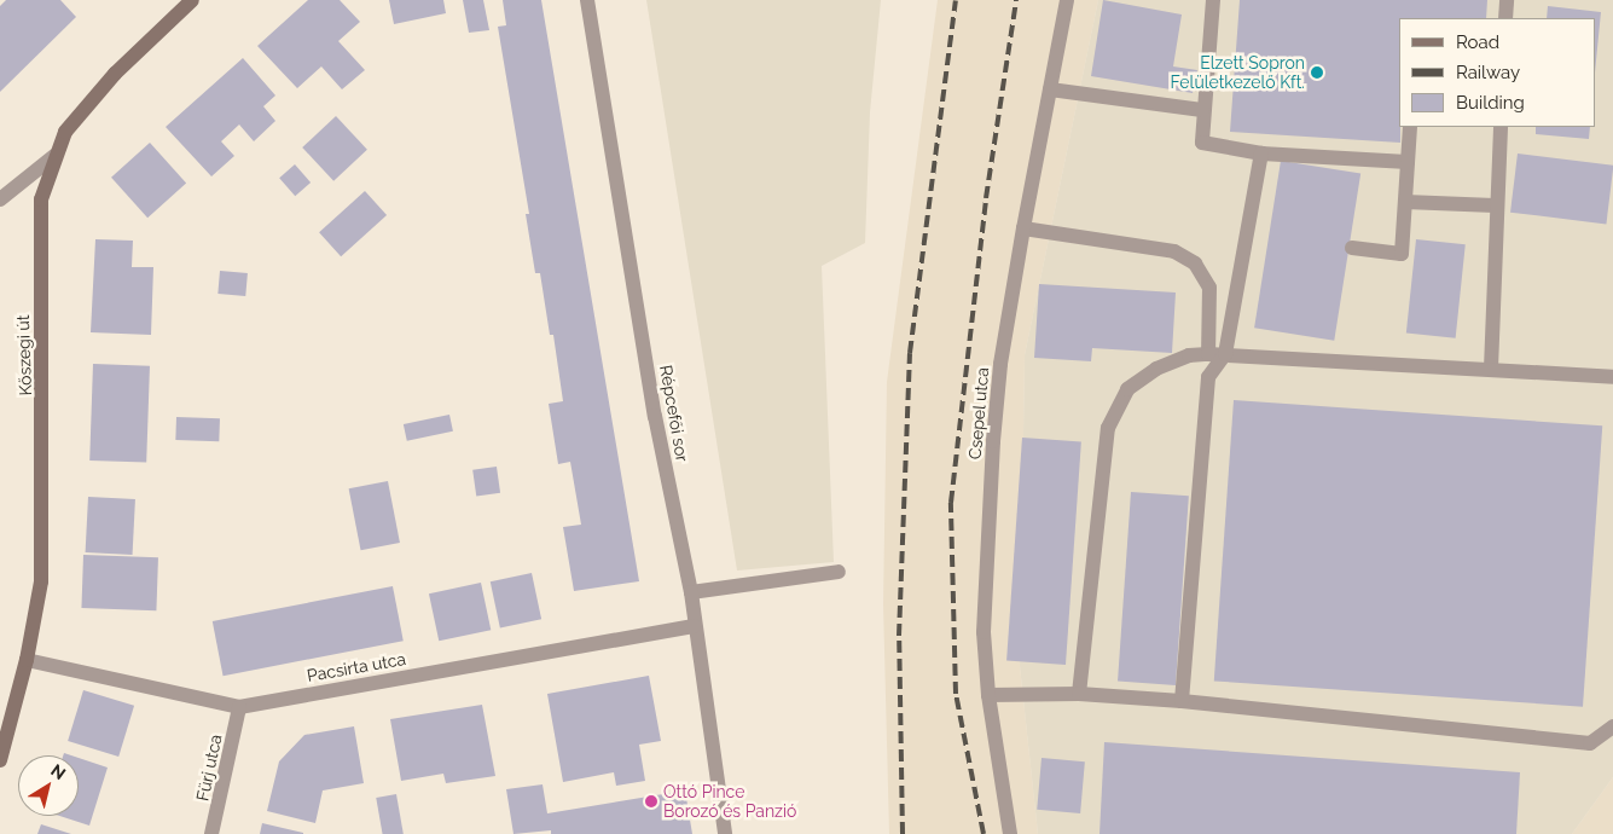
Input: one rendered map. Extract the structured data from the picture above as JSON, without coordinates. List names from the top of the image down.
{
  "streets": {
    "main road": ["Kőszegi út"],
    "street": [
      "Répcefői sor",
      "Csepel utca",
      "Pacsirta utca",
      "Fürj utca"
    ]
  },
  "crossings": [
    ["Kőszegi út", "Pacsirta utca"],
    ["Répcefői sor", "Pacsirta utca"],
    ["Pacsirta utca", "Fürj utca"]
  ],
  "places": ["Elzett Sopron Felületkezelő Kft.", "Ottó Pince Borozó és Panzió"],
  "legend": ["Road", "Railway", "Building"],
  "north": "top right"
}
